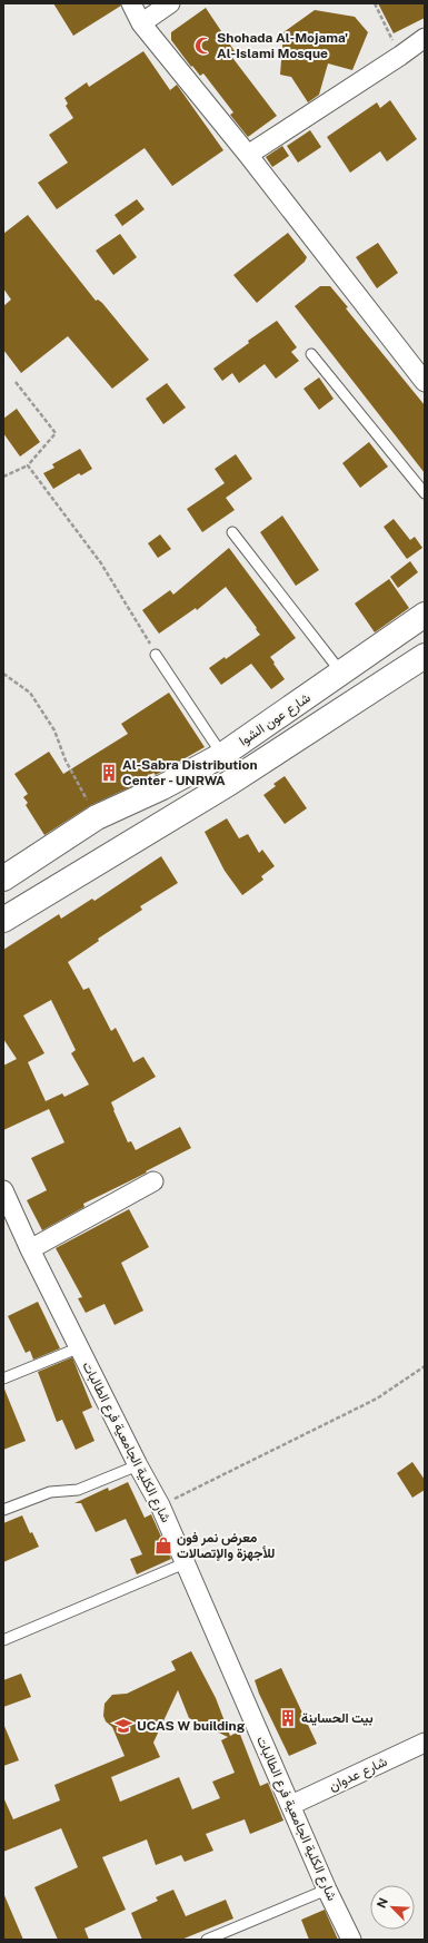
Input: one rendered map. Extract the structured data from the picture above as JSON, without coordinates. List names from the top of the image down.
{
  "streets": {
    "main road": ["شارع عون الشوا"],
    "street": ["شارع الكلية الجامعية فرع الطالبات", "شارع عدوان"]
  },
  "crossings": [
    ["شارع الكلية الجامعية فرع الطالبات", "شارع عدوان"]
  ],
  "places": {
    "mosque": ["Shohada Al-Mojama' Al-Islami Mosque"],
    "building": ["Al-Sabra Distribution Center - UNRWA", "بيت الحساينة"],
    "shop": ["معرض نمر فون للأجهزة والإتصالات"],
    "school or university": ["UCAS W building"]
  },
  "north": "top left"
}
